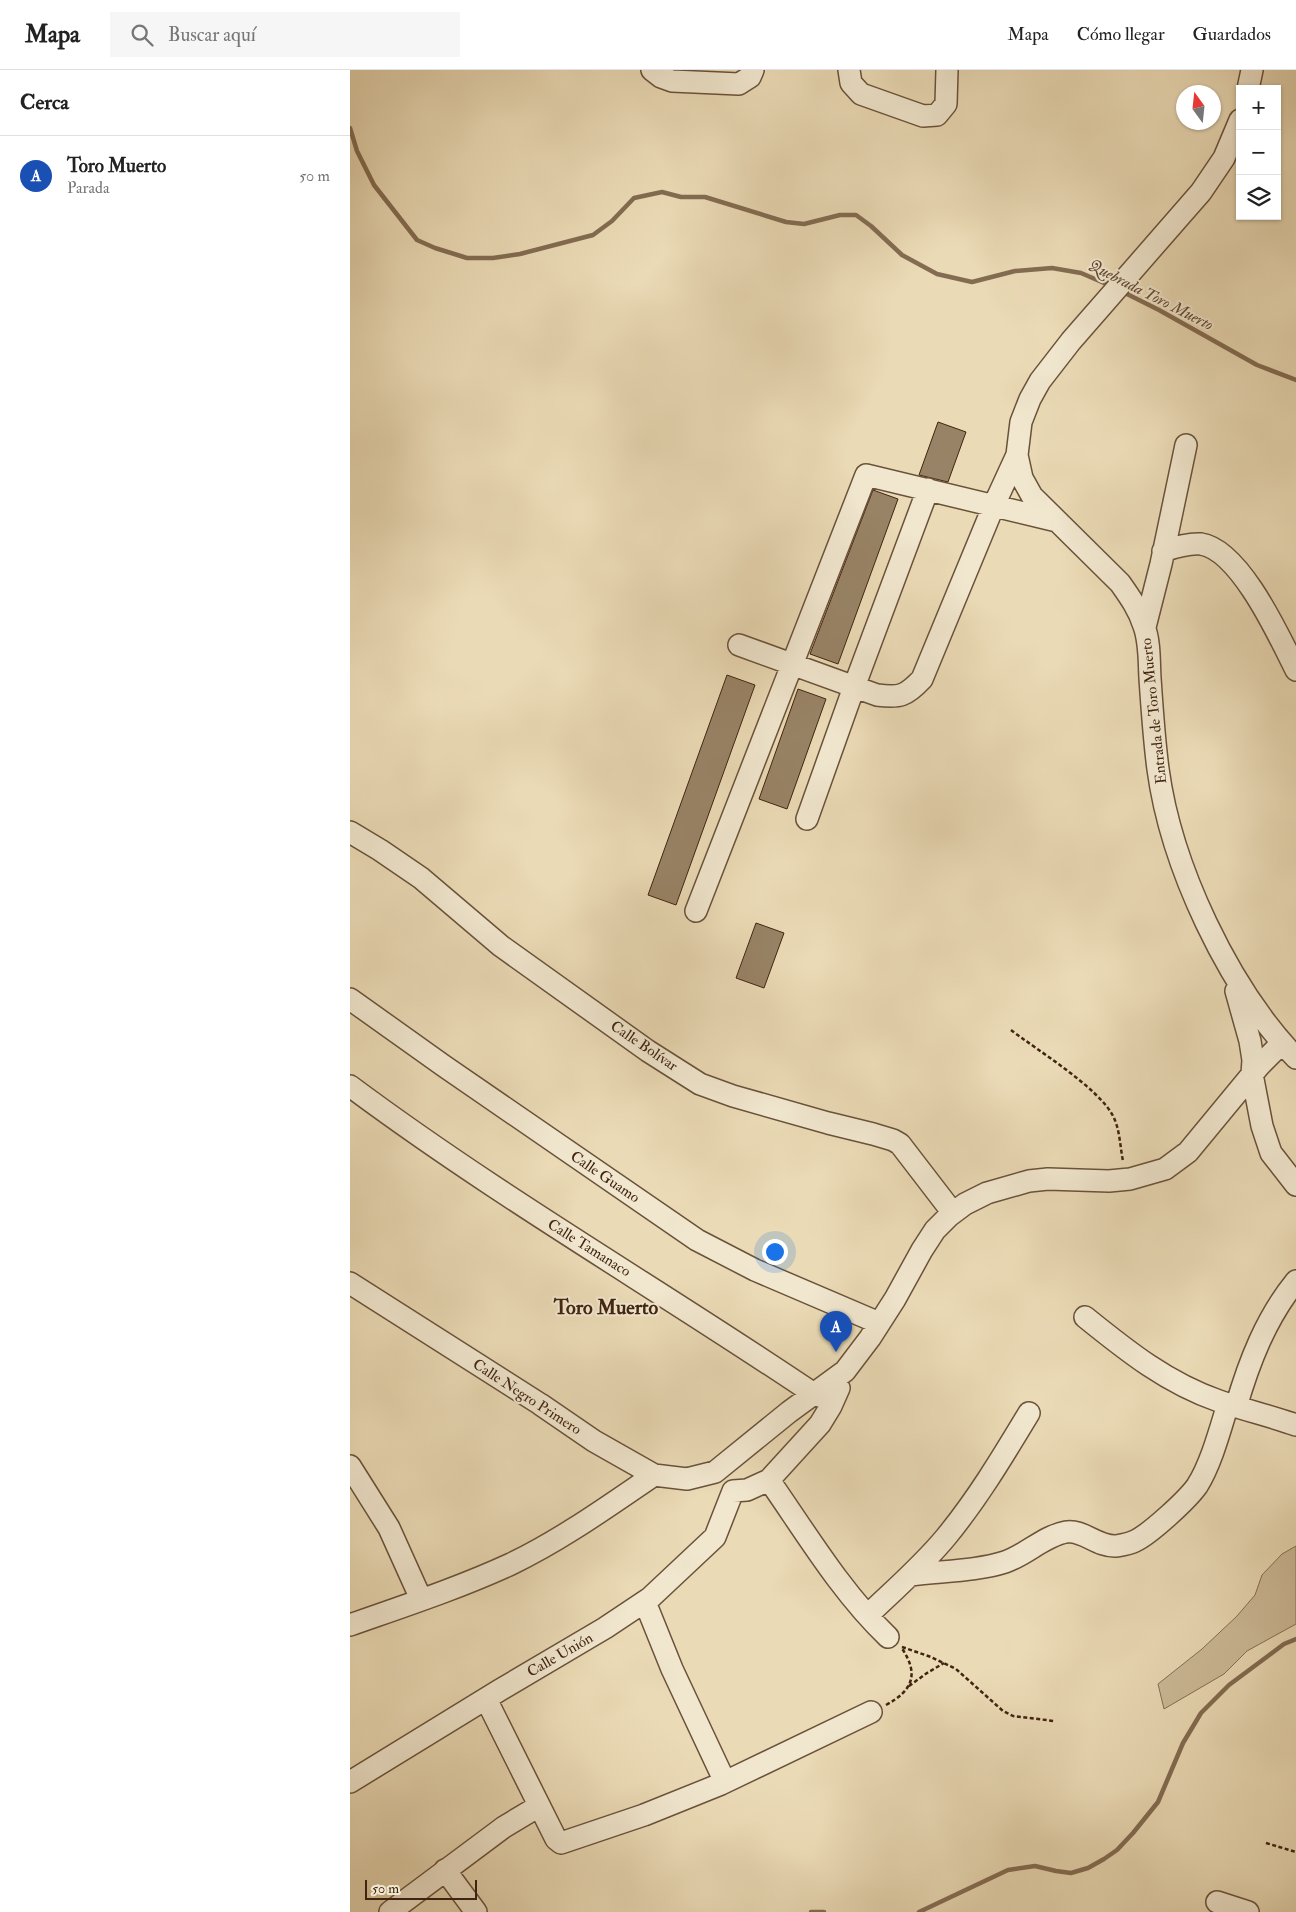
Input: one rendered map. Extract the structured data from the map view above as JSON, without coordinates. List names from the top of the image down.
{
  "streets": {
    "street": [
      "Entrada de Toro Muerto",
      "Calle Bolívar",
      "Calle Guamo",
      "Calle Tamanaco",
      "Calle Negro Primero",
      "Calle Unión"
    ]
  },
  "districts": ["Toro Muerto"],
  "water": ["Quebrada Toro Muerto"],
  "scale_bar": "50 m",
  "north": "top",
  "page": {
    "header": "Mapa",
    "search": "Buscar aquí",
    "nav": ["Mapa", "Cómo llegar", "Guardados"],
    "heading": "Cerca",
    "map_buttons": ["+", "−"],
    "list": [
      {
        "mark": "A",
        "name": "Toro Muerto",
        "note": "Parada",
        "value": "50 m"
      }
    ],
    "pins": "A",
    "scale": "50 m"
  }
}
